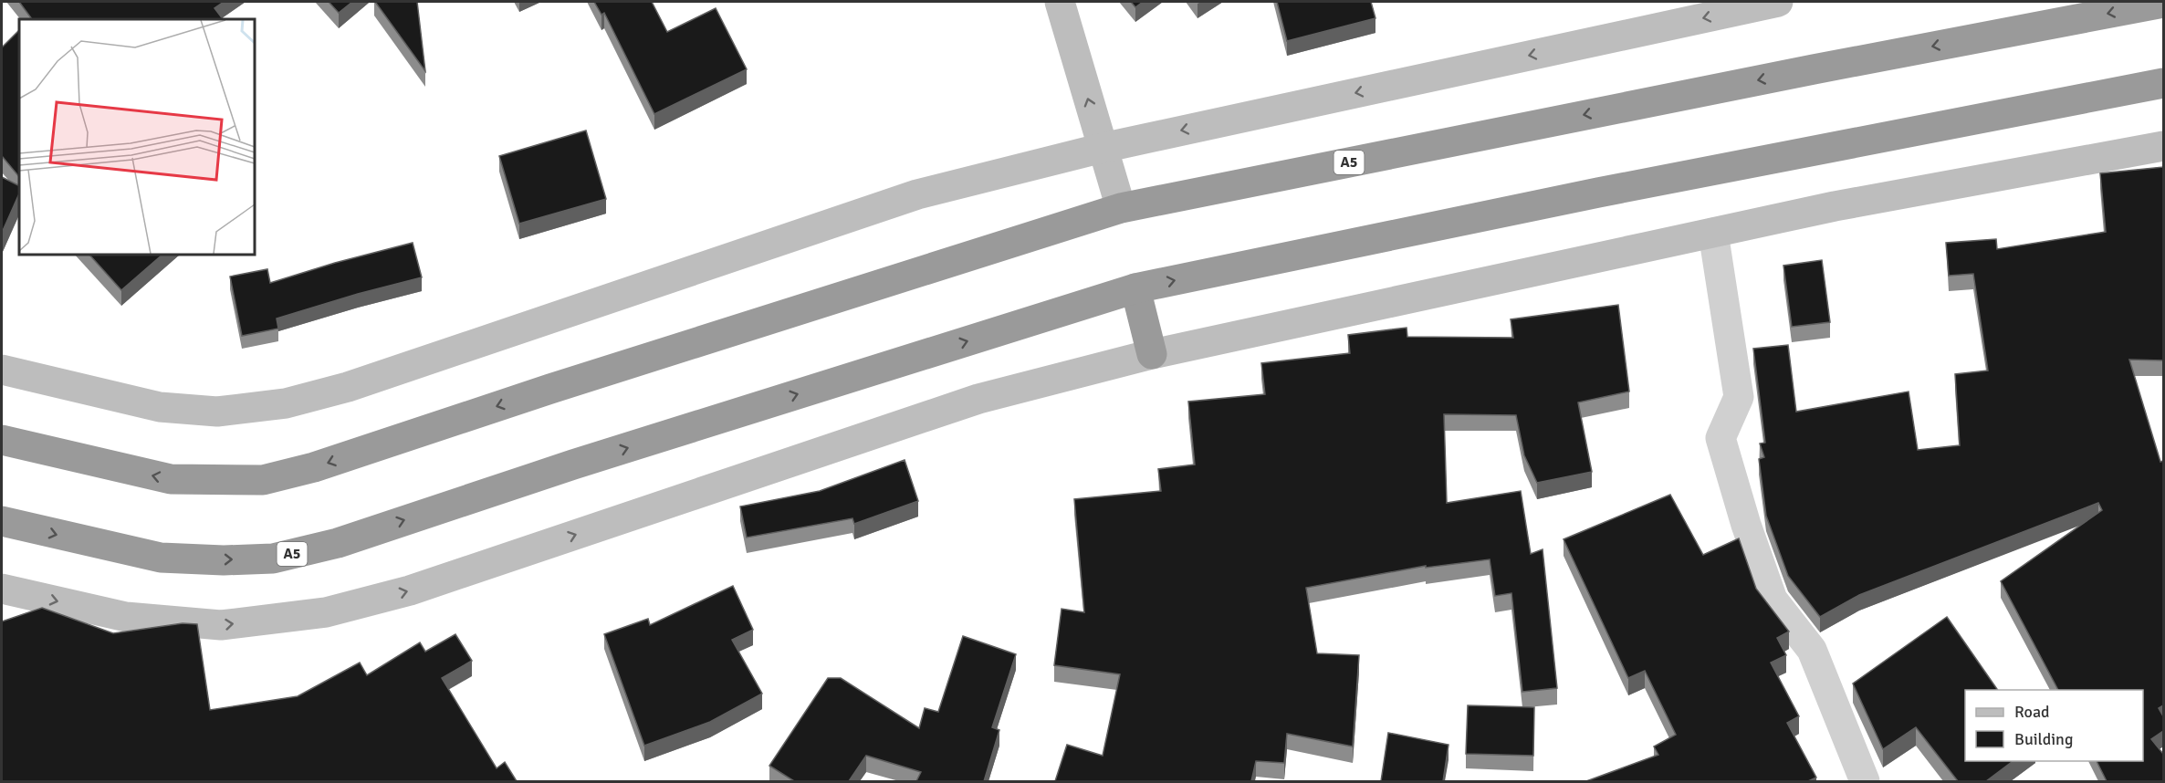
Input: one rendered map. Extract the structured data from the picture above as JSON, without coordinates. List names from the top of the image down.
{
  "streets": {
    "highway": ["A5"]
  },
  "legend": ["Road", "Building"]
}
